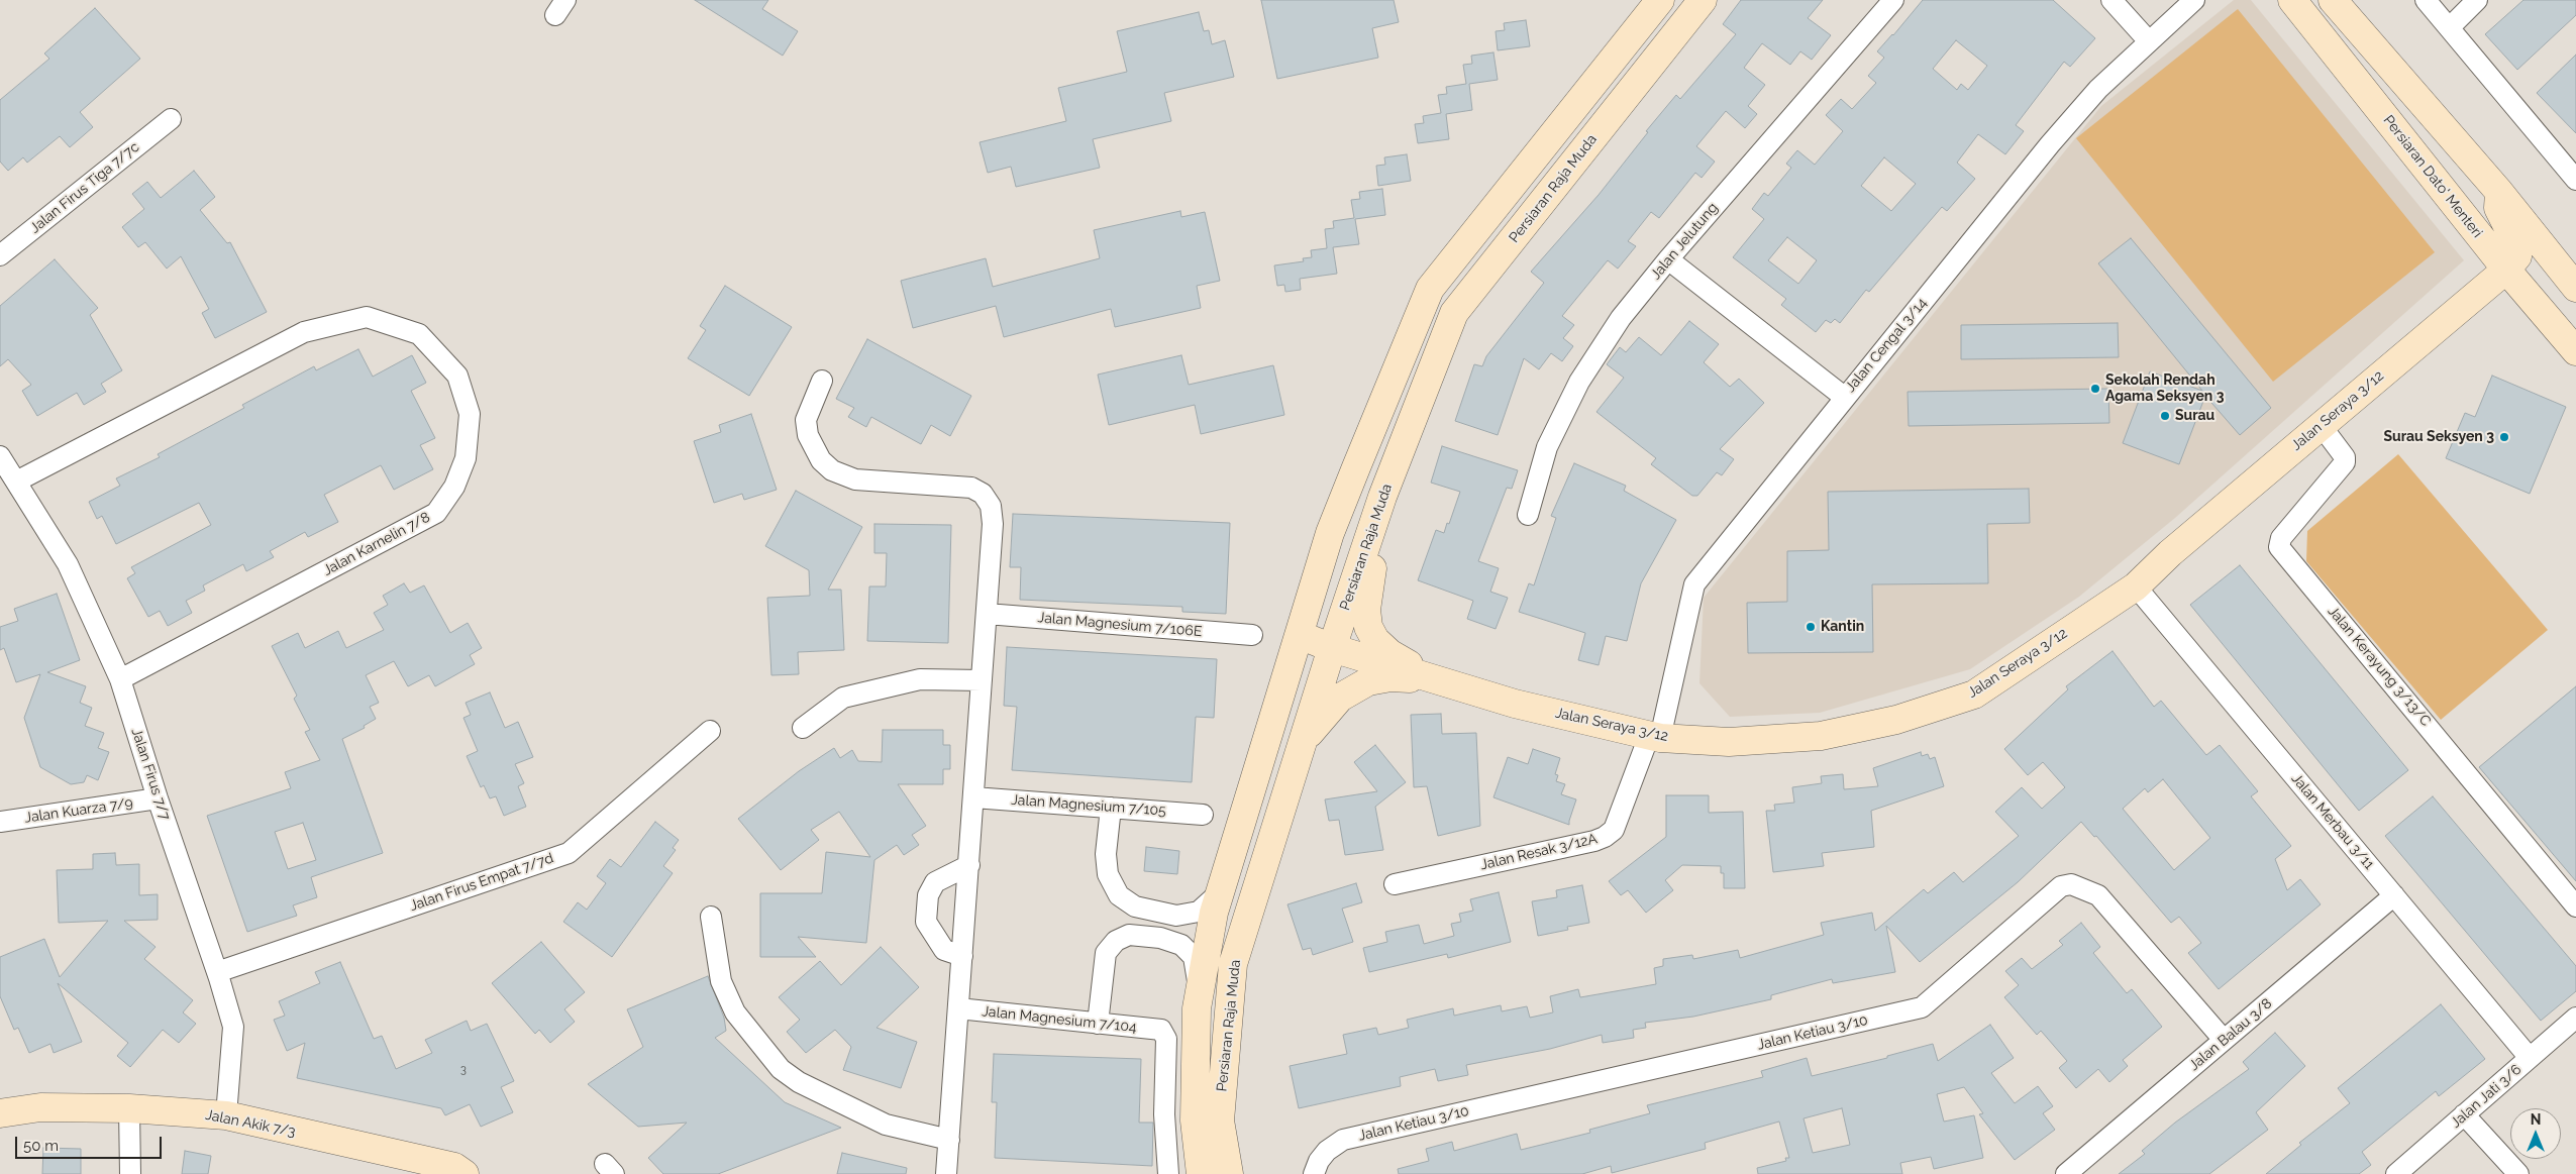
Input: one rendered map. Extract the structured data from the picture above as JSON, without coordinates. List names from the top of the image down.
{
  "streets": {
    "main road": [
      "Persiaran Dato' Menteri",
      "Persiaran Raja Muda",
      "Jalan Seraya 3/12",
      "Jalan Akik 7/3"
    ],
    "street": [
      "Jalan Firus Tiga 7/7c",
      "Jalan Jelutung",
      "Jalan Cengal 3/14",
      "Jalan Karnelin 7/8",
      "Jalan Magnesium 7/106E",
      "Jalan Kerayung 3/13/C",
      "Jalan Firus 7/7",
      "Jalan Magnesium 7/105",
      "Jalan Kuarza 7/9",
      "Jalan Merbau 3/11",
      "Jalan Resak 3/12A",
      "Jalan Firus Empat 7/7d",
      "Jalan Magnesium 7/104",
      "Jalan Ketiau 3/10",
      "Jalan Balau 3/8",
      "Jalan Jati 3/6"
    ]
  },
  "crossings": [
    ["Persiaran Dato' Menteri", "Jalan Seraya 3/12"],
    ["Persiaran Raja Muda", "Jalan Seraya 3/12"],
    ["Jalan Cengal 3/14", "Jalan Seraya 3/12"],
    ["Jalan Cengal 3/14", "Jalan Resak 3/12A"],
    ["Jalan Seraya 3/12", "Jalan Kerayung 3/13/C"],
    ["Jalan Seraya 3/12", "Jalan Merbau 3/11"],
    ["Jalan Seraya 3/12", "Jalan Resak 3/12A"],
    ["Jalan Karnelin 7/8", "Jalan Firus 7/7"],
    ["Jalan Firus 7/7", "Jalan Kuarza 7/9"],
    ["Jalan Firus 7/7", "Jalan Firus Empat 7/7d"],
    ["Jalan Firus 7/7", "Jalan Akik 7/3"],
    ["Jalan Merbau 3/11", "Jalan Balau 3/8"],
    ["Jalan Merbau 3/11", "Jalan Jati 3/6"],
    ["Jalan Ketiau 3/10", "Jalan Balau 3/8"]
  ],
  "places": [
    "Sekolah Rendah Agama Seksyen 3",
    "Surau",
    "Surau Seksyen 3",
    "Kantin"
  ],
  "house_numbers": ["3"],
  "scale_bar": "50 m",
  "north": "top"
}
